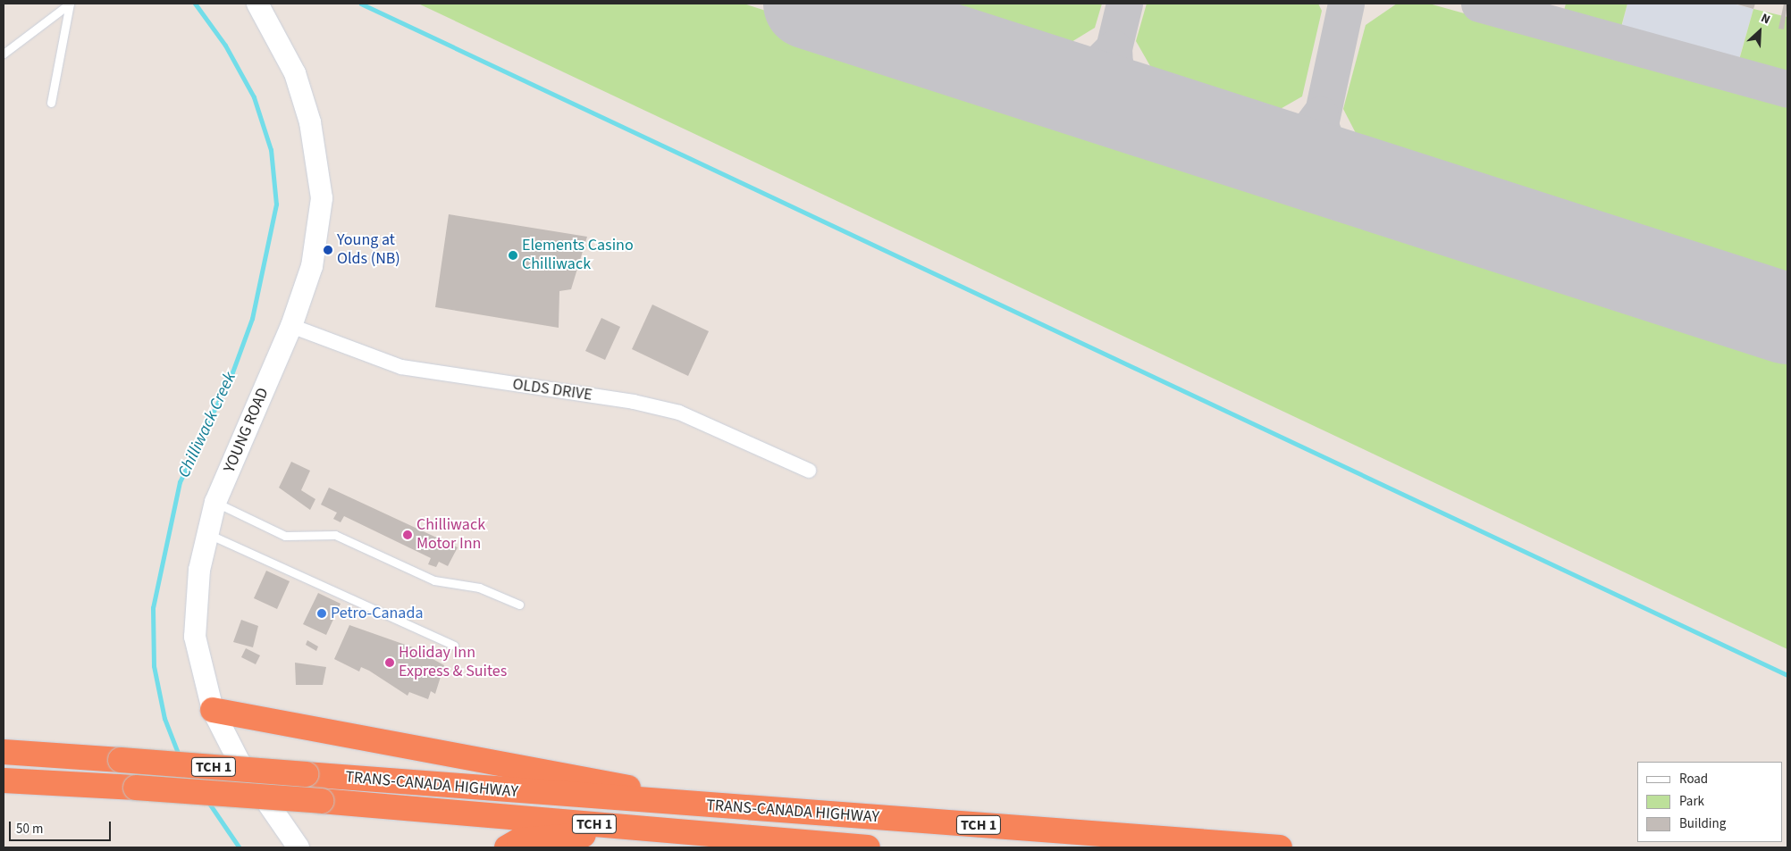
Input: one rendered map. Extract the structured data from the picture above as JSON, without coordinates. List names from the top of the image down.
{
  "streets": {
    "highway": ["TCH 1", "TRANS-CANADA HIGHWAY"],
    "main road": ["YOUNG ROAD"],
    "street": ["OLDS DRIVE"]
  },
  "crossings": [
    ["OLDS DRIVE", "YOUNG ROAD"]
  ],
  "water": ["Chilliwack Creek"],
  "places": [
    "Young at Olds (NB)",
    "Elements Casino Chilliwack",
    "Chilliwack Motor Inn",
    "Petro-Canada",
    "Holiday Inn Express & Suites"
  ],
  "legend": ["Road", "Park", "Building"],
  "scale_bar": "50 m",
  "north": "top right"
}
